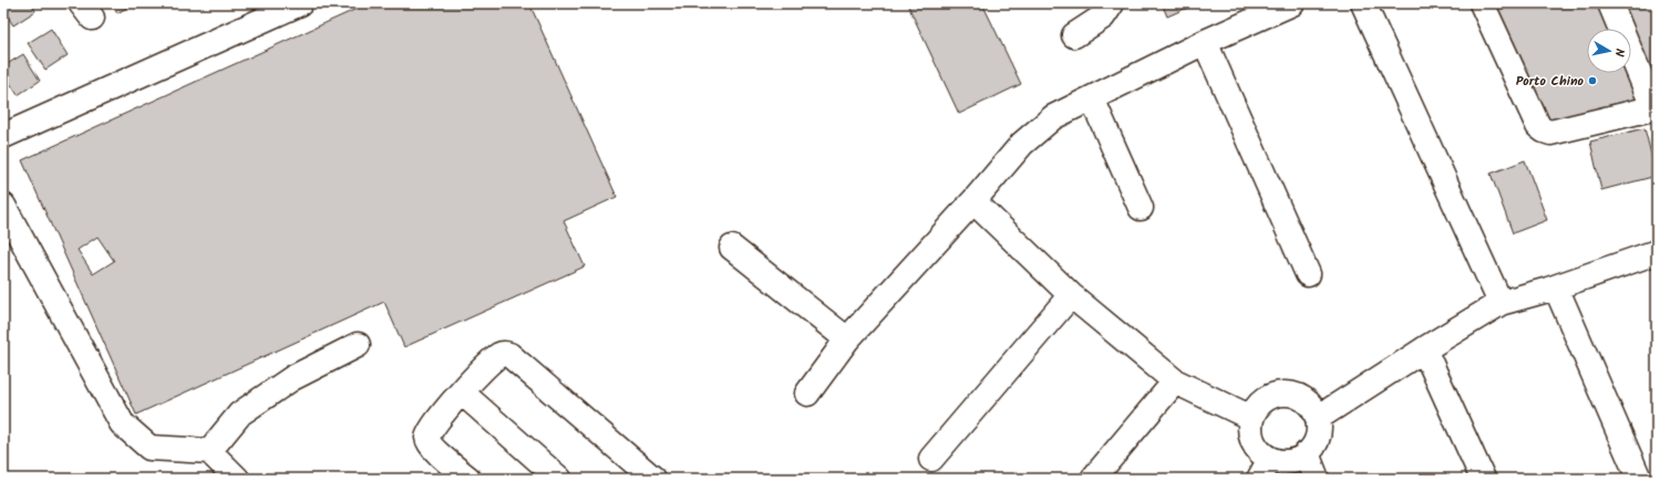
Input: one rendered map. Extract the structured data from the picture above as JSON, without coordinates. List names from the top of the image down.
{
  "places": ["Porto Chino"],
  "north": "right"
}
